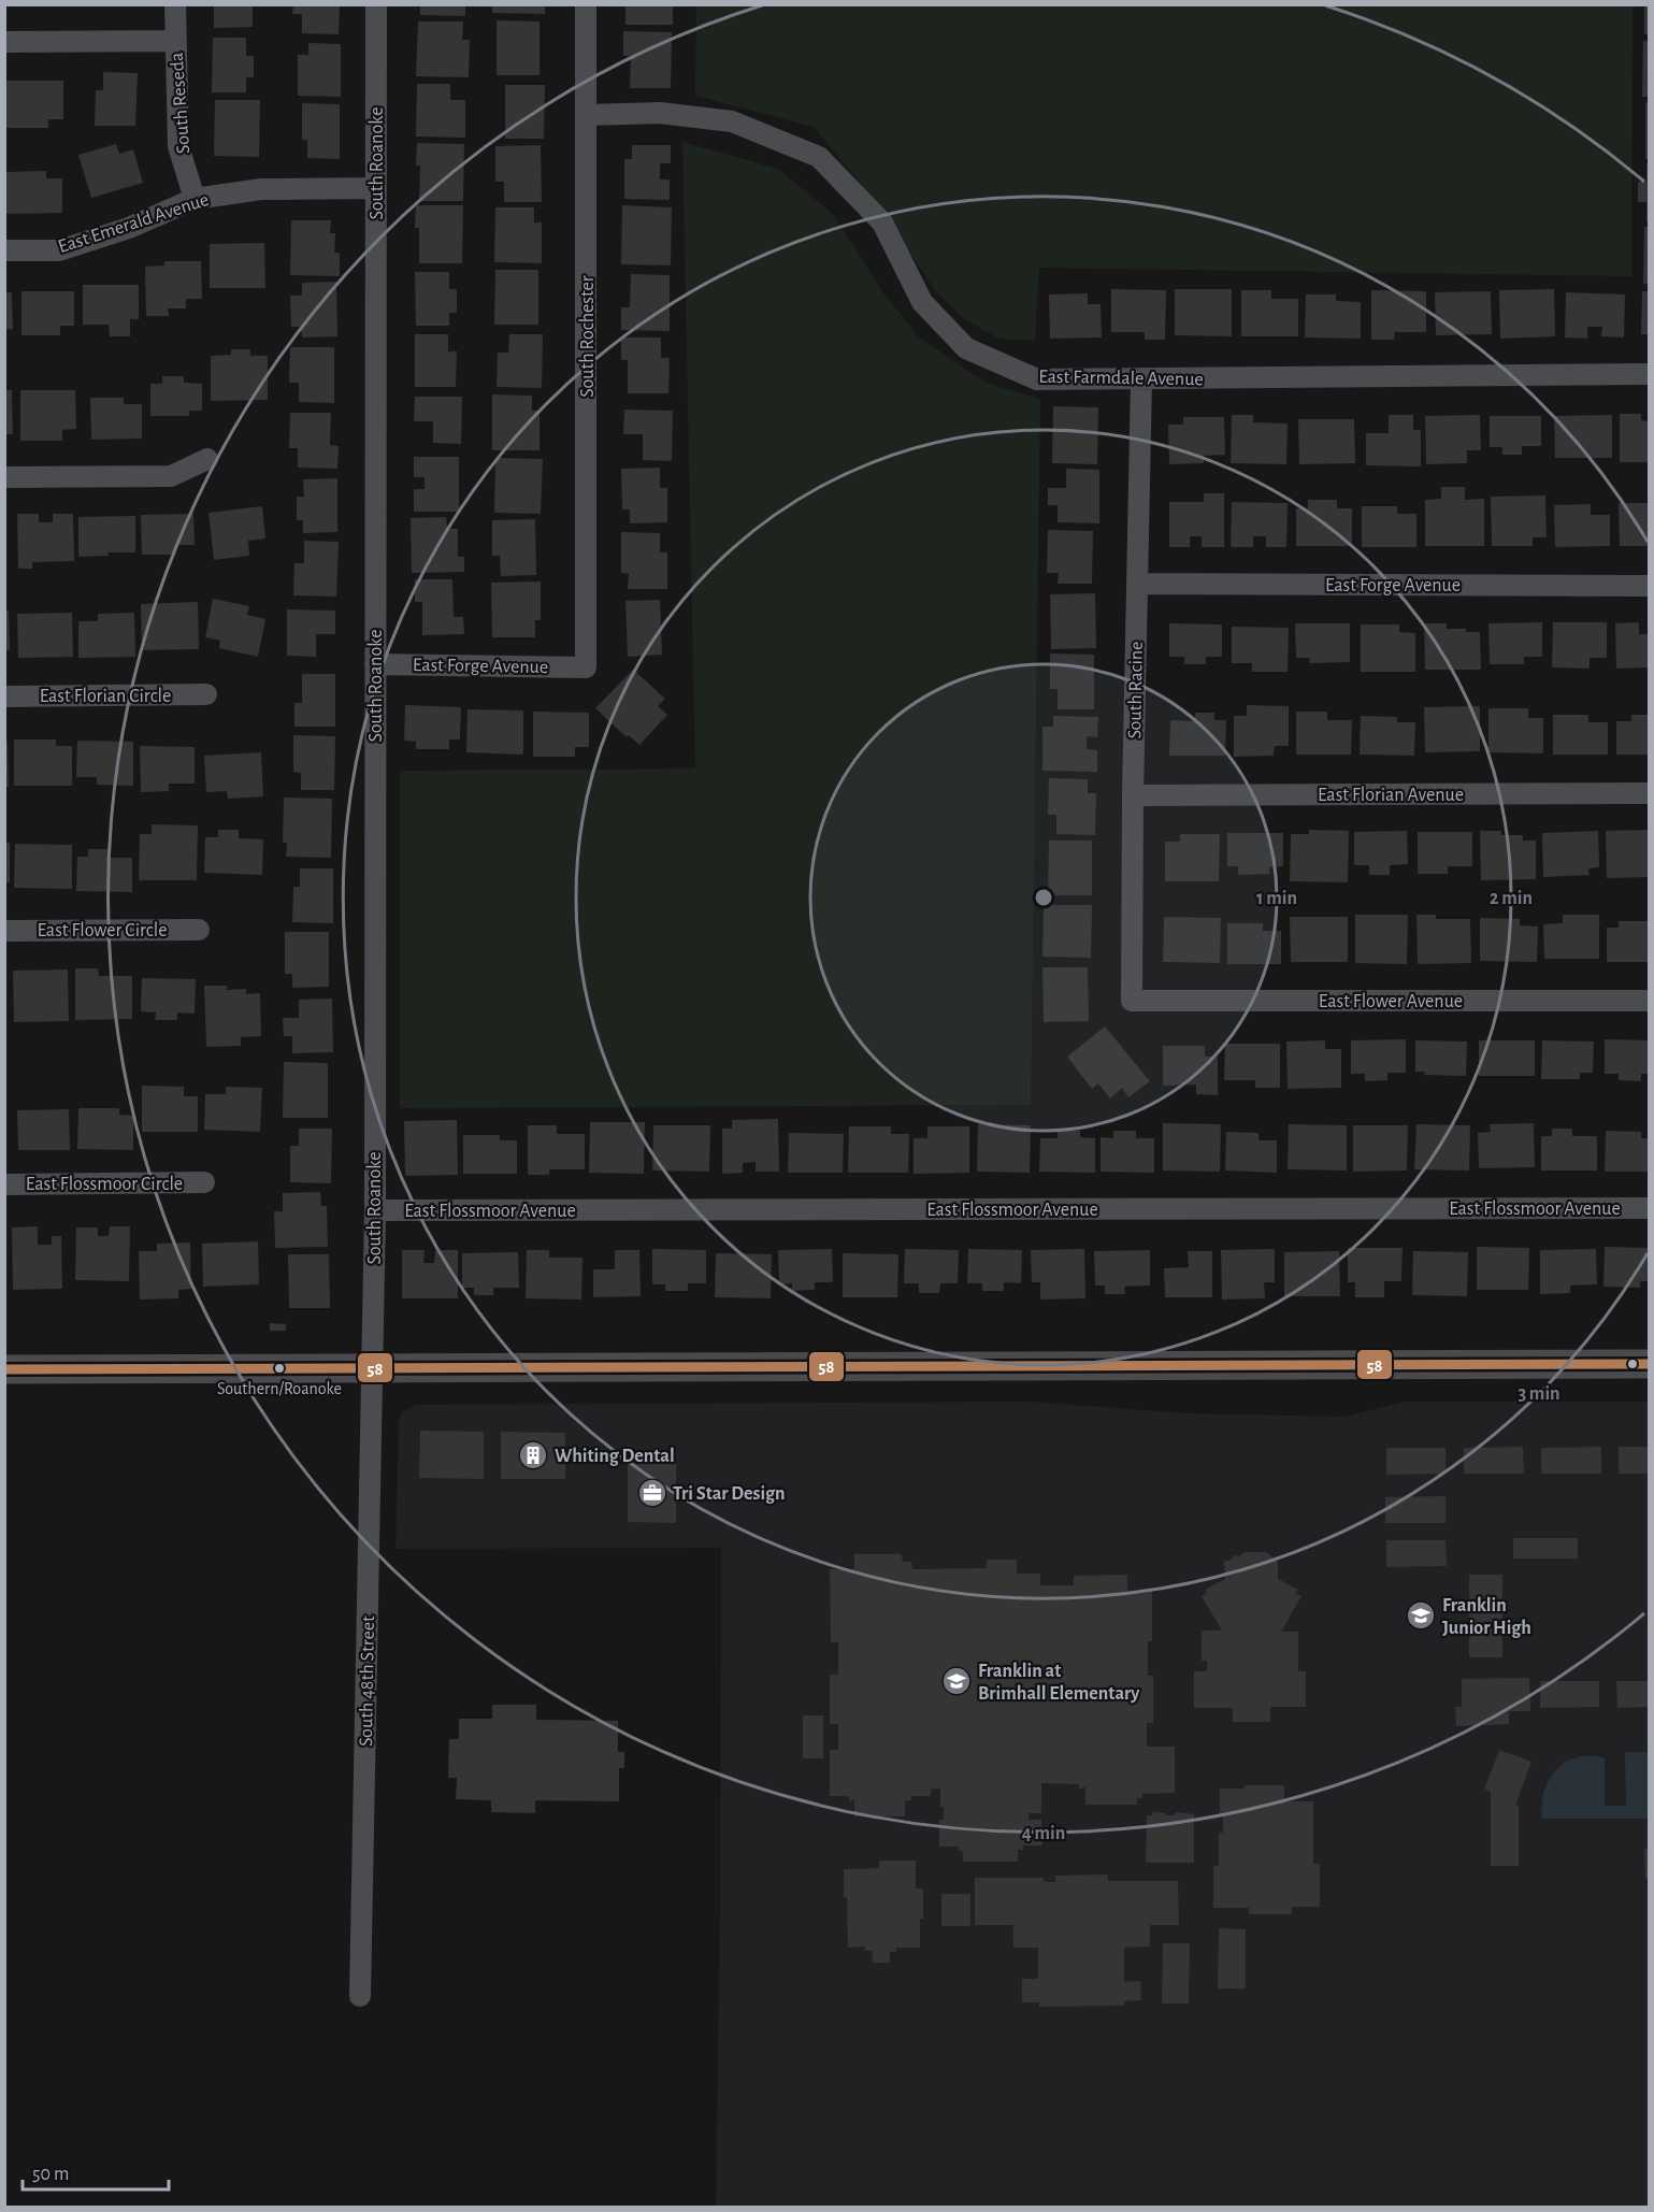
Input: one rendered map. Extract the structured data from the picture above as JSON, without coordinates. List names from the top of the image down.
{
  "streets": {
    "street": [
      "South Reseda",
      "South Roanoke",
      "East Emerald Avenue",
      "South Rochester",
      "East Farmdale Avenue",
      "East Forge Avenue",
      "South Racine",
      "East Florian Circle",
      "East Florian Avenue",
      "East Flower Circle",
      "East Flower Avenue",
      "East Flossmoor Circle",
      "East Flossmoor Avenue",
      "South 48th Street"
    ]
  },
  "crossings": [
    ["South Reseda", "East Emerald Avenue"],
    ["South Roanoke", "East Emerald Avenue"],
    ["South Roanoke", "East Forge Avenue"],
    ["South Roanoke", "East Flossmoor Avenue"],
    ["South Roanoke", "South 48th Street"],
    ["South Rochester", "East Farmdale Avenue"],
    ["South Rochester", "East Forge Avenue"],
    ["East Farmdale Avenue", "South Racine"],
    ["East Forge Avenue", "South Racine"],
    ["South Racine", "East Florian Avenue"],
    ["South Racine", "East Flower Avenue"]
  ],
  "places": {
    "other": ["Southern/Roanoke"],
    "building": ["Whiting Dental"],
    "office": ["Tri Star Design"],
    "school or university": ["Franklin Junior High", "Franklin at Brimhall Elementary"]
  },
  "lines": ["transit line 58"],
  "scale_bar": "50 m",
  "rings": [
    "1 min",
    "2 min",
    "3 min",
    "4 min"
  ]
}
